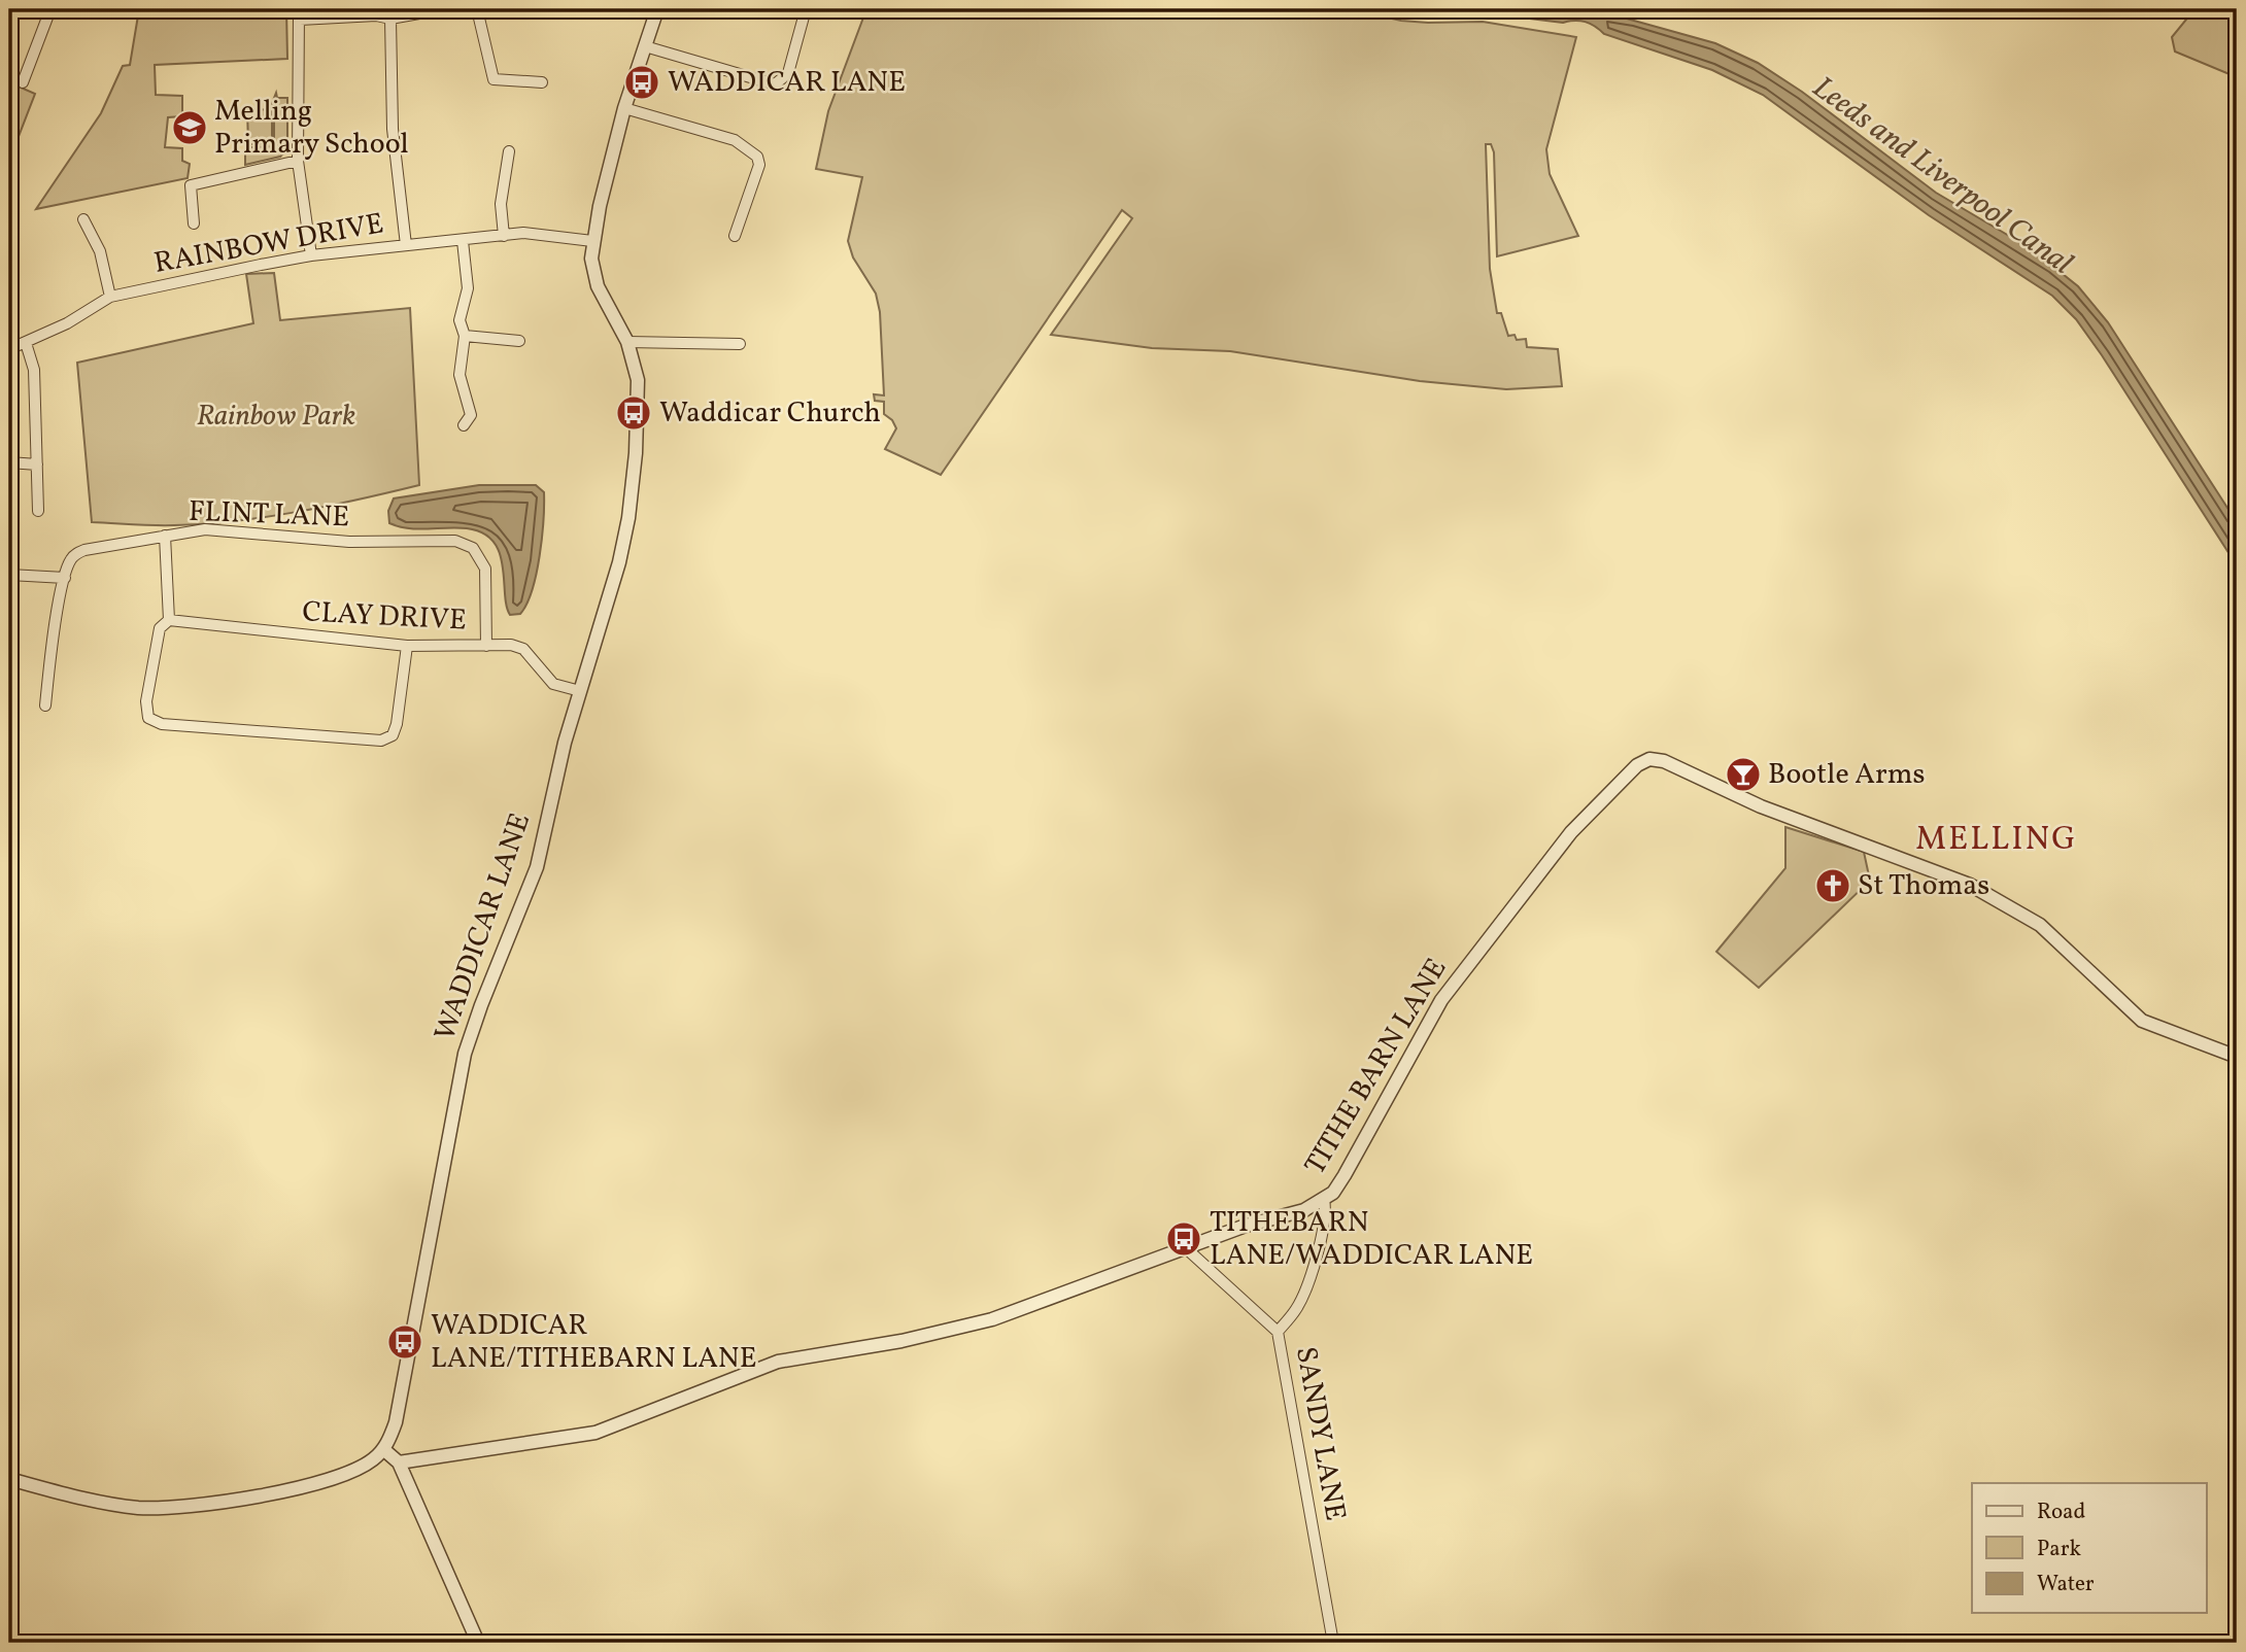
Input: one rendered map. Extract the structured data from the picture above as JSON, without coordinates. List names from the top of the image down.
{
  "streets": {
    "street": [
      "RAINBOW DRIVE",
      "FLINT LANE",
      "CLAY DRIVE",
      "WADDICAR LANE",
      "TITHE BARN LANE",
      "SANDY LANE"
    ]
  },
  "crossings": [
    ["RAINBOW DRIVE", "WADDICAR LANE"],
    ["FLINT LANE", "CLAY DRIVE"],
    ["CLAY DRIVE", "WADDICAR LANE"],
    ["TITHE BARN LANE", "SANDY LANE"]
  ],
  "districts": ["MELLING"],
  "water": ["Leeds and Liverpool Canal"],
  "parks": ["Rainbow Park"],
  "places": {
    "bus stop": [
      "WADDICAR LANE",
      "Waddicar Church",
      "TITHEBARN LANE/WADDICAR LANE",
      "WADDICAR LANE/TITHEBARN LANE"
    ],
    "school or university": ["Melling Primary School"],
    "bar": ["Bootle Arms"],
    "church": ["St Thomas"]
  },
  "legend": ["Road", "Park", "Water"]
}
